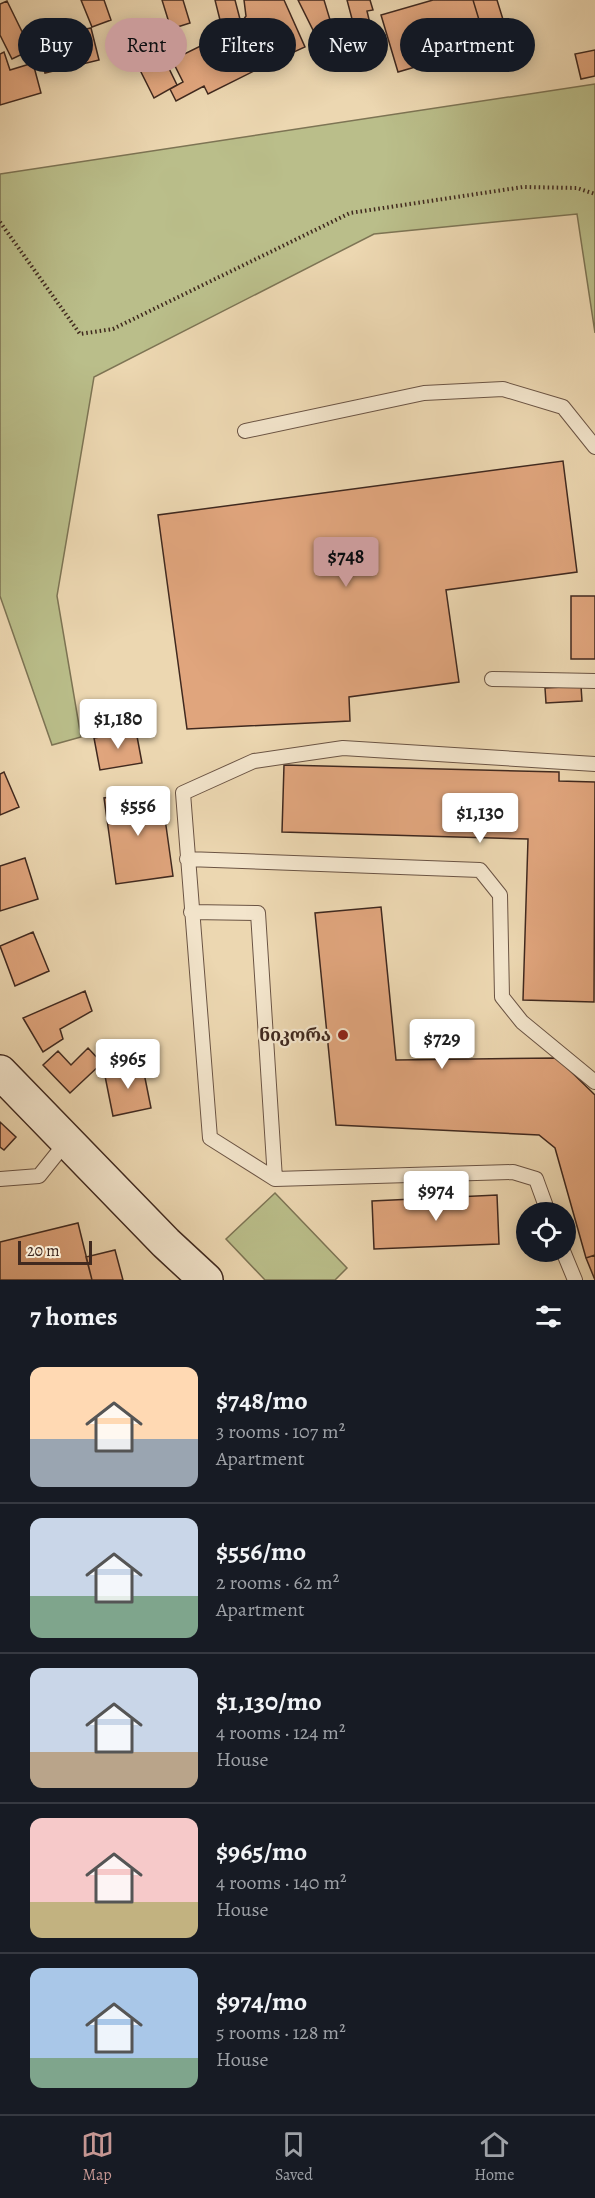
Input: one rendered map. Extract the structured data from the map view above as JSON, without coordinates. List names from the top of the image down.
{
  "places": ["ნიკორა"],
  "scale_bar": "20 m",
  "page": {
    "chip": [
      "Buy",
      "Rent",
      "Filters",
      "New",
      "Apartment"
    ],
    "price": [
      "$748",
      "$1,180",
      "$556",
      "$1,130",
      "$729",
      "$965",
      "$974"
    ],
    "scale": "20 m",
    "heading": "7 homes",
    "list": [
      {
        "name": "$748/mo",
        "note": "3 rooms · 107 m² · Apartment"
      },
      {
        "name": "$556/mo",
        "note": "2 rooms · 62 m² · Apartment"
      },
      {
        "name": "$1,130/mo",
        "note": "4 rooms · 124 m² · House"
      },
      {
        "name": "$965/mo",
        "note": "4 rooms · 140 m² · House"
      },
      {
        "name": "$974/mo",
        "note": "5 rooms · 128 m² · House"
      }
    ],
    "tabs": ["Map", "Saved", "Home"]
  }
}
